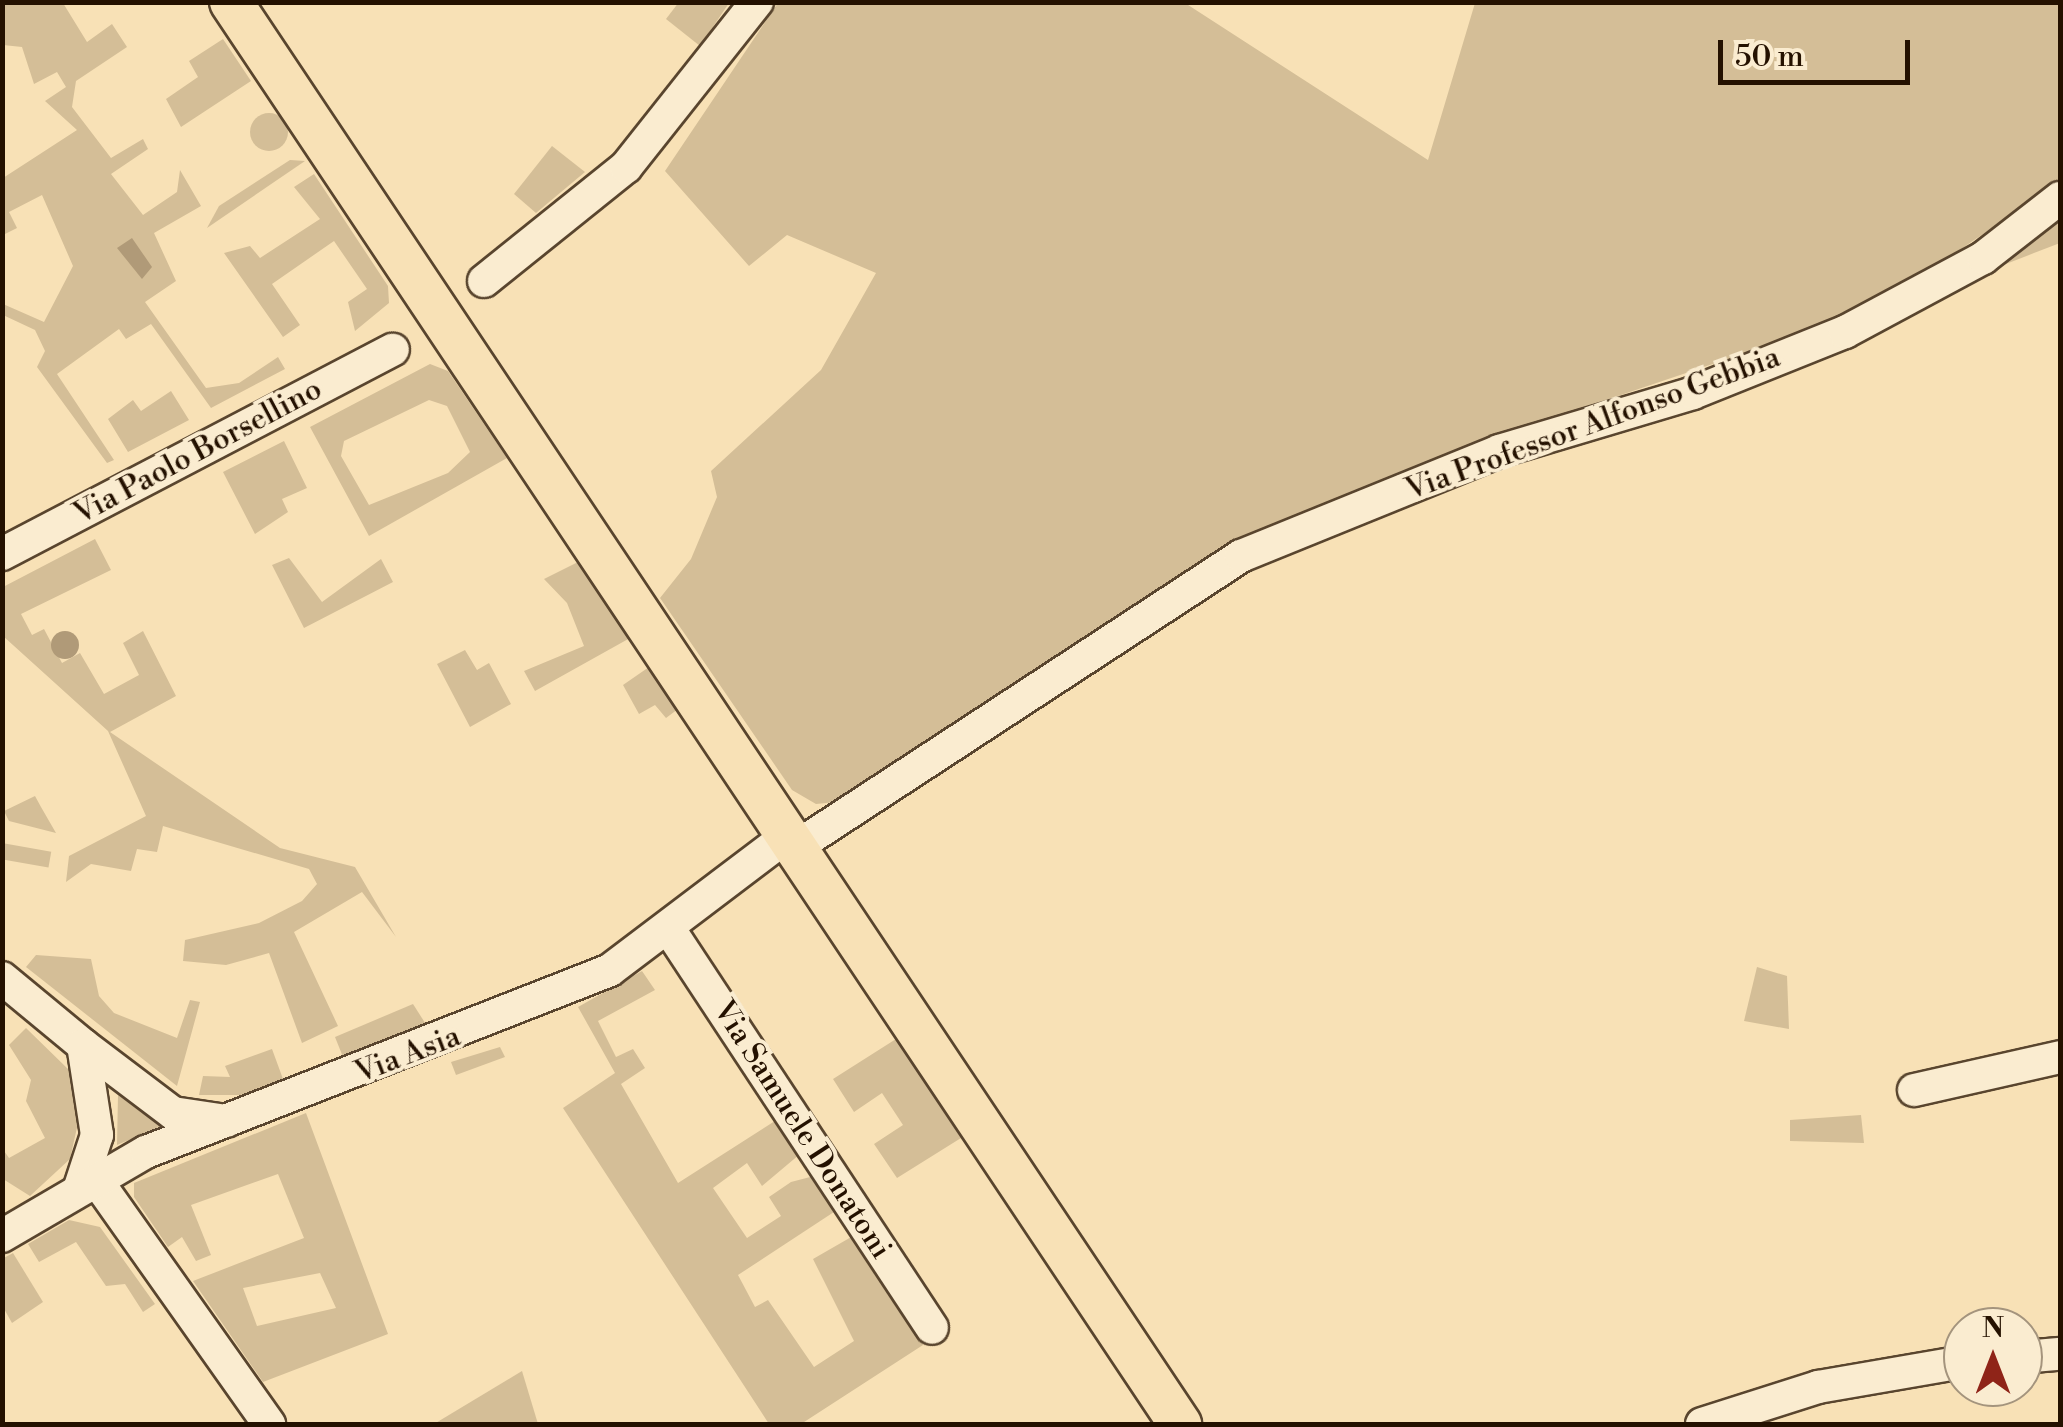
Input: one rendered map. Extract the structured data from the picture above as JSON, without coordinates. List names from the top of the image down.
{
  "streets": {
    "street": [
      "Via Professor Alfonso Gebbia",
      "Via Paolo Borsellino",
      "Via Asia",
      "Via Samuele Donatoni"
    ]
  },
  "crossings": [
    ["Via Professor Alfonso Gebbia", "Via Asia"],
    ["Via Asia", "Via Samuele Donatoni"]
  ],
  "scale_bar": "50 m",
  "north": "top"
}
